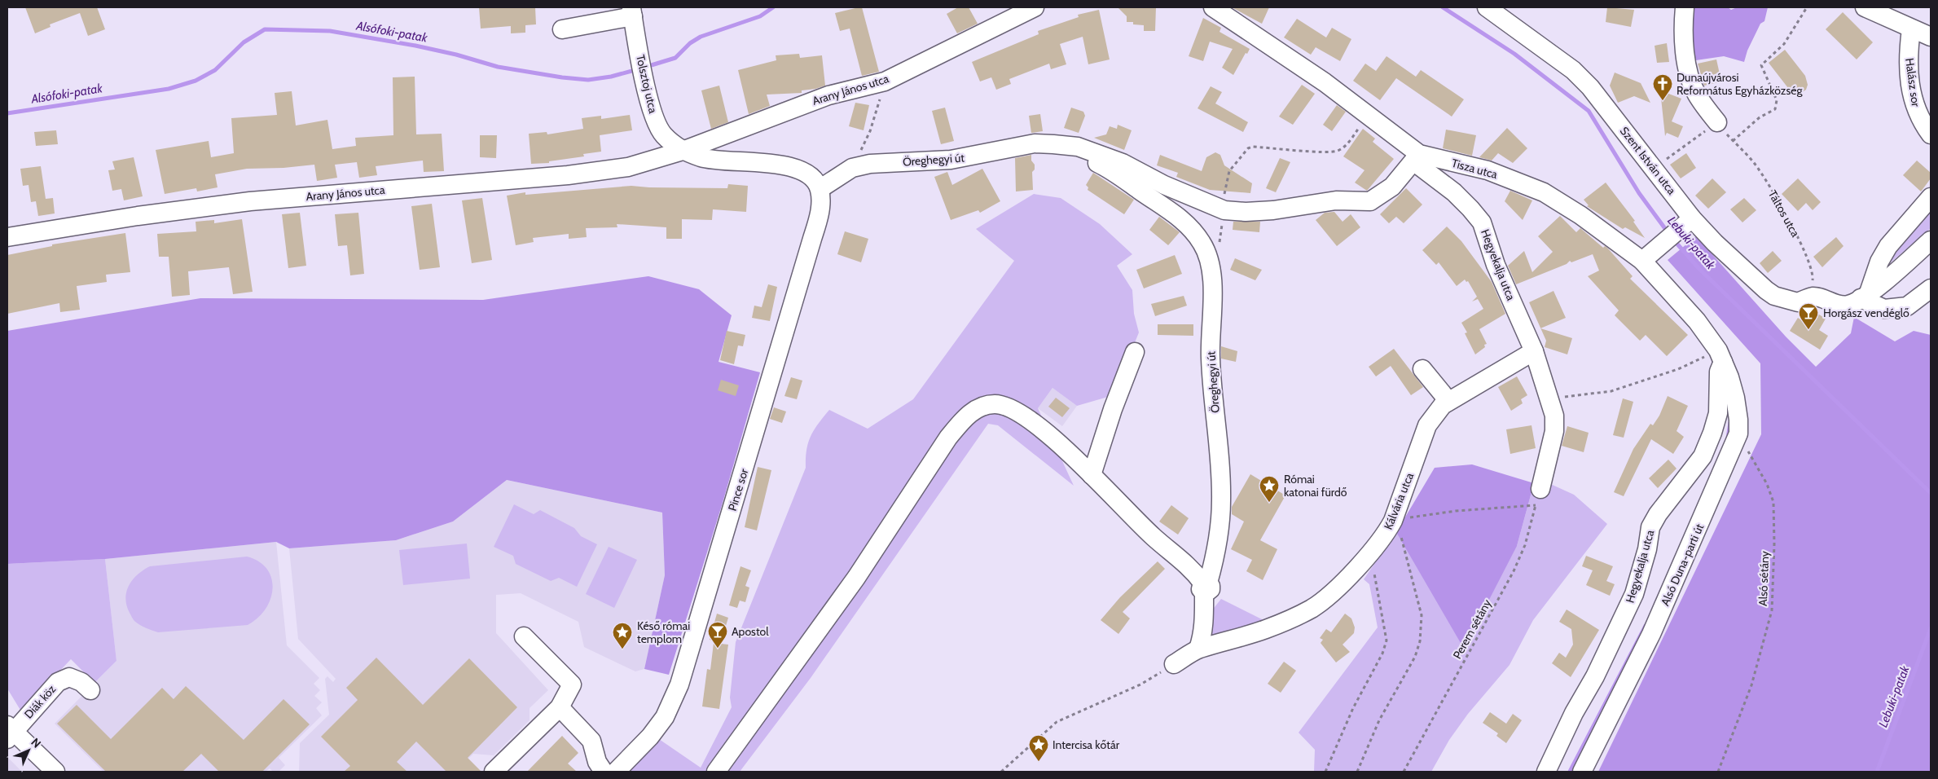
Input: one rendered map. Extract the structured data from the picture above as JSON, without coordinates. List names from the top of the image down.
{
  "streets": {
    "street": [
      "Halász sor",
      "Tolsztoj utca",
      "Arany János utca",
      "Öreghegyi út",
      "Szent István utca",
      "Tisza utca",
      "Hegyekalja utca",
      "Pince sor",
      "Kálvária utca",
      "Alsó Duna-parti út",
      "Diák köz"
    ],
    "path": ["Táltos utca", "Alsó sétány", "Perem sétány"]
  },
  "crossings": [
    ["Tolsztoj utca", "Arany János utca"],
    ["Öreghegyi út", "Pince sor"],
    ["Öreghegyi út", "Kálvária utca"],
    ["Szent István utca", "Táltos utca"],
    ["Tisza utca", "Hegyekalja utca"],
    ["Tisza utca", "Alsó Duna-parti út"],
    ["Hegyekalja utca", "Kálvária utca"],
    ["Hegyekalja utca", "Alsó Duna-parti út"],
    ["Hegyekalja utca", "Perem sétány"],
    ["Alsó Duna-parti út", "Alsó sétány"]
  ],
  "water": ["Alsófoki-patak", "Lebuki-patak"],
  "places": {
    "church": ["Dunaújvárosi Református Egyházközség"],
    "bar": ["Horgász vendéglő", "Apostol"],
    "place": ["Római katonai fürdő", "Késő római templom", "Intercisa kőtár"]
  },
  "north": "top right"
}
